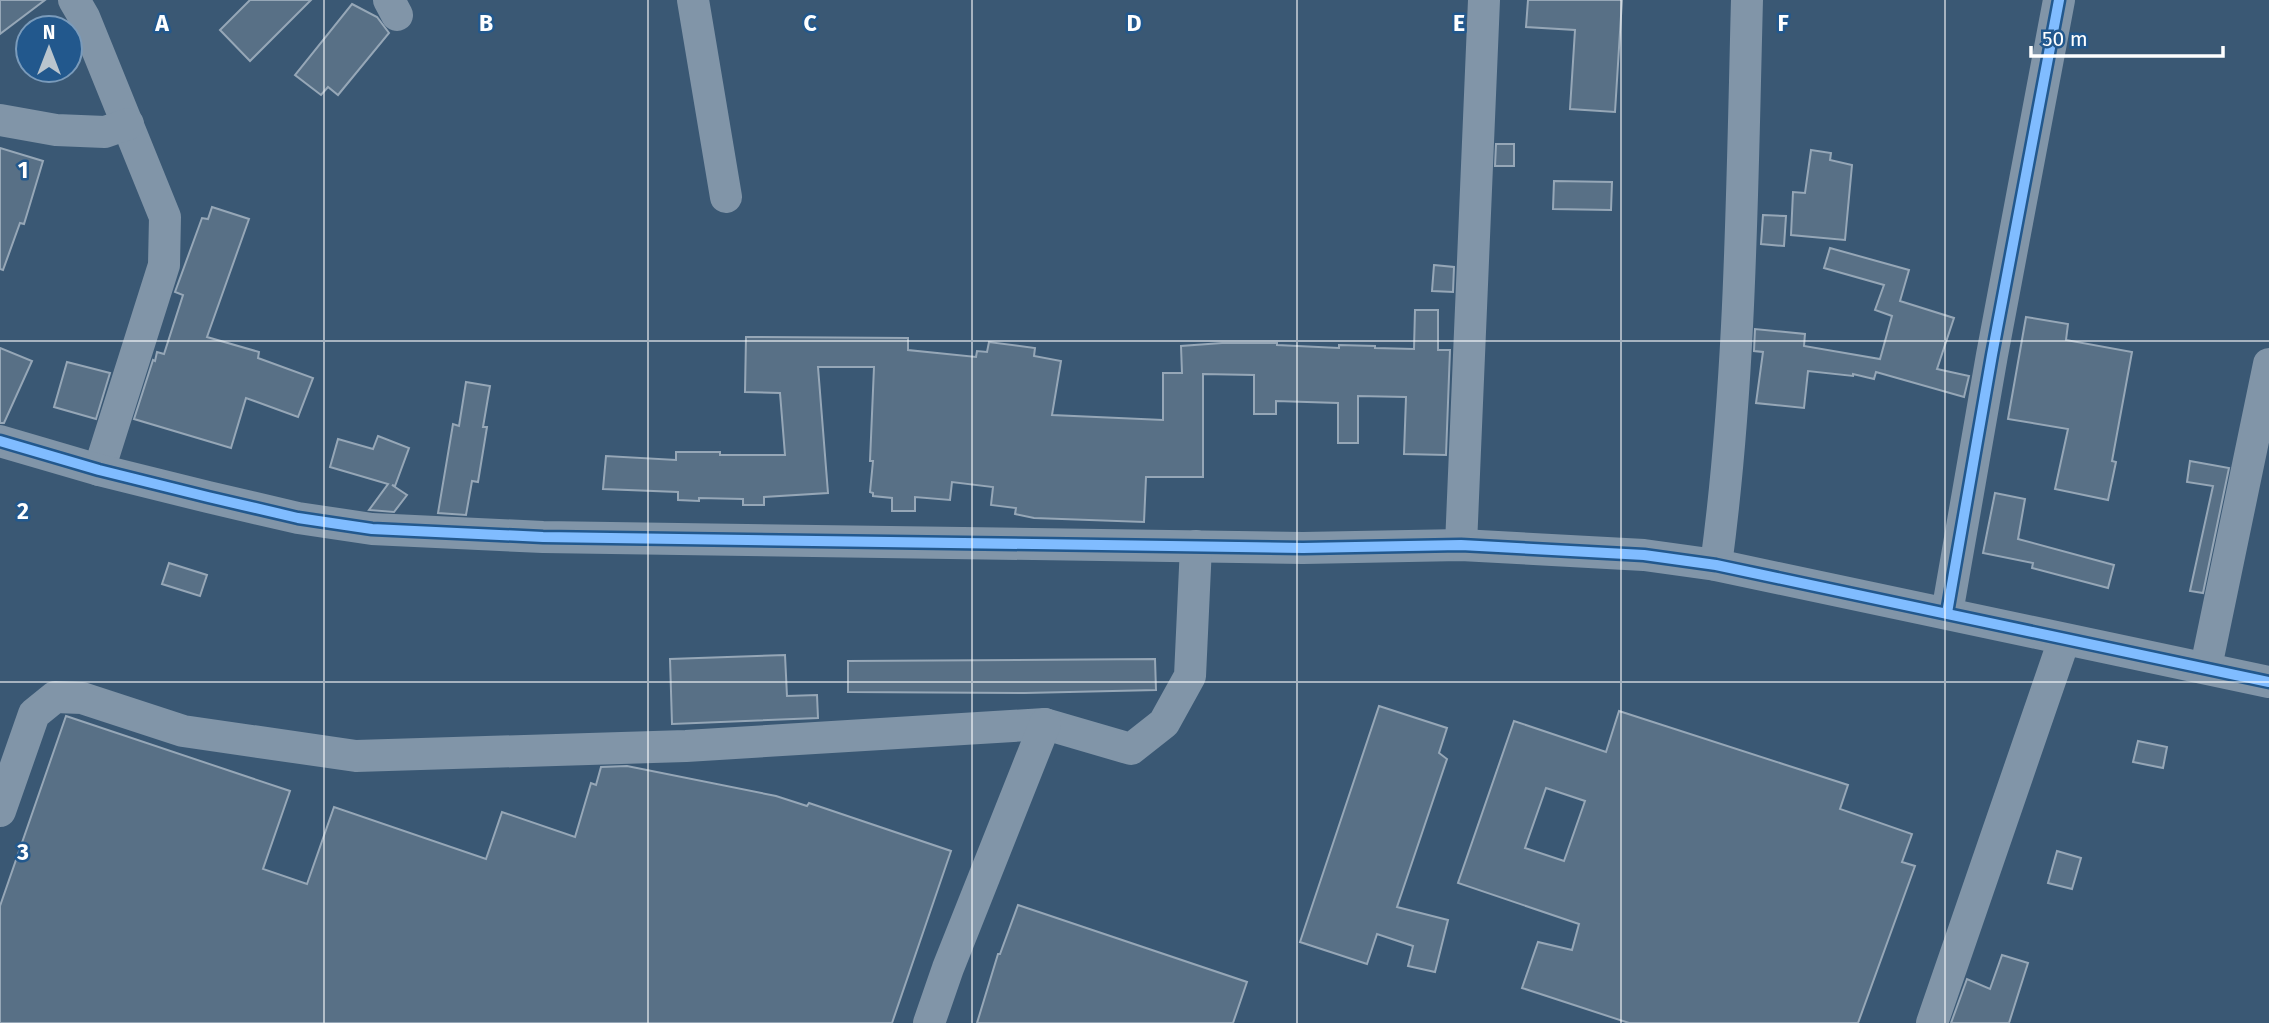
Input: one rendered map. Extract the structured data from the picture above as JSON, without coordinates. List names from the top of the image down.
{
  "scale_bar": "50 m",
  "north": "top",
  "grid": {
    "columns": [
      "A",
      "B",
      "C",
      "D",
      "E",
      "F"
    ],
    "rows": ["1", "2", "3"]
  }
}
